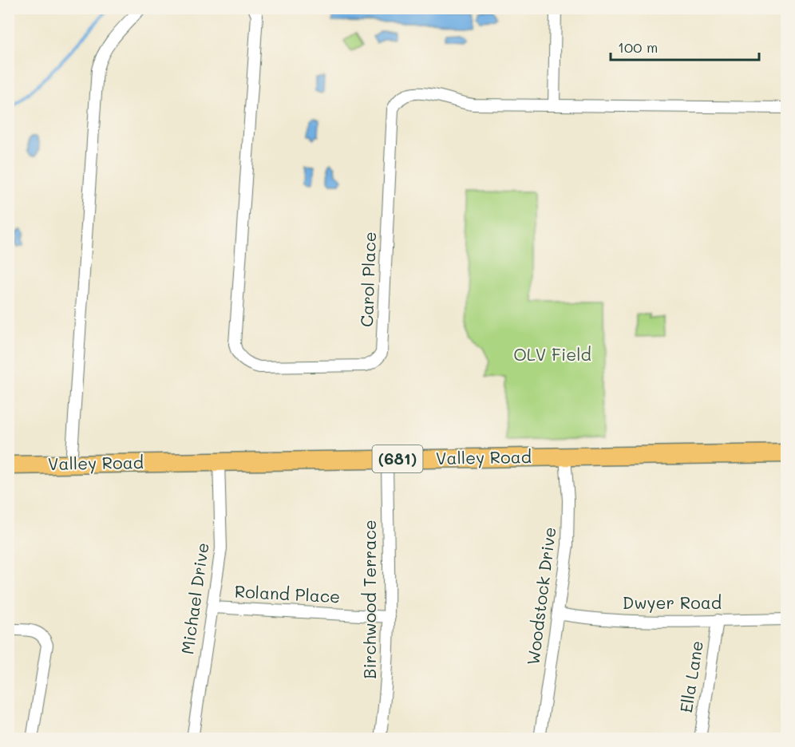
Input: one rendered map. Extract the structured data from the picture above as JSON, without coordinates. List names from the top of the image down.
{
  "streets": {
    "main road": ["Valley Road", "(681)"],
    "street": [
      "Carol Place",
      "Roland Place",
      "Woodstock Drive",
      "Michael Drive",
      "Birchwood Terrace",
      "Dwyer Road",
      "Ella Lane"
    ]
  },
  "crossings": [
    ["Valley Road", "Woodstock Drive"],
    ["Valley Road", "Michael Drive"],
    ["Valley Road", "Birchwood Terrace"],
    ["Roland Place", "Michael Drive"],
    ["Roland Place", "Birchwood Terrace"],
    ["Woodstock Drive", "Dwyer Road"],
    ["Dwyer Road", "Ella Lane"]
  ],
  "parks": ["OLV Field"],
  "scale_bar": "100 m"
}
